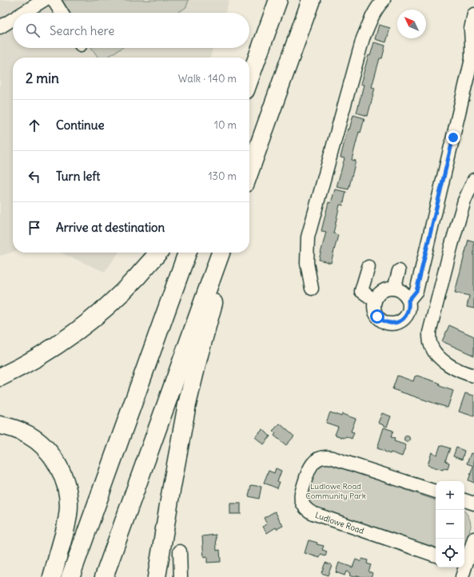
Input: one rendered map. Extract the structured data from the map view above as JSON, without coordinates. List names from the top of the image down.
{
  "streets": {
    "street": ["Ludlowe Road"]
  },
  "parks": ["Ludlowe Road Community Park"],
  "north": "top left",
  "page": {
    "search": "Search here",
    "heading": ["2 min", "Walk · 140 m"],
    "list": [
      ["Continue", "10 m"],
      ["Turn left", "130 m"],
      "Arrive at destination"
    ],
    "map_buttons": ["+", "−"]
  }
}
